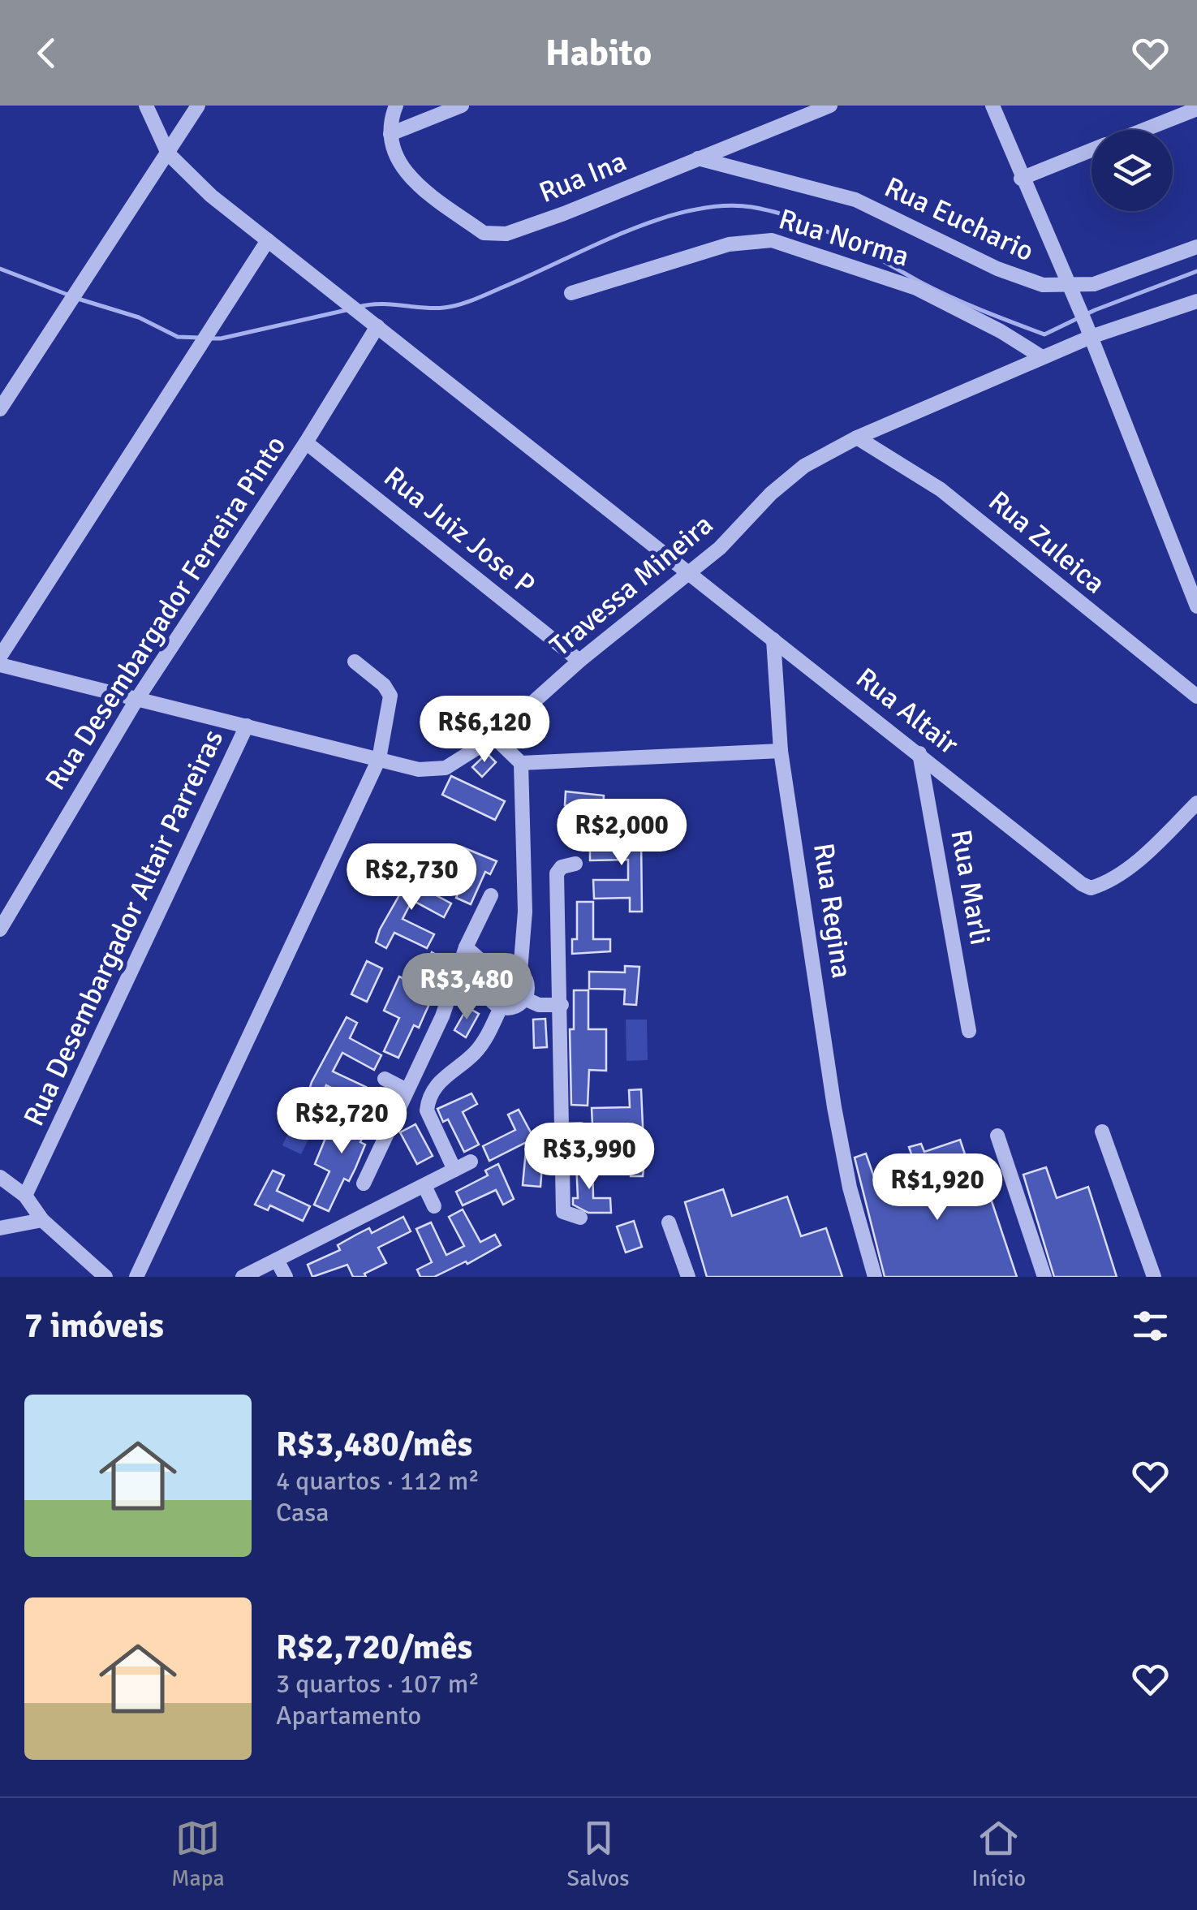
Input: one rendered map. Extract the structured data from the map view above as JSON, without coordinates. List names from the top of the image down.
{
  "streets": {
    "street": [
      "Rua Ina",
      "Rua Euchario",
      "Rua Norma",
      "Rua Juiz Jose P",
      "Rua Zuleica",
      "Travessa Mineira",
      "Rua Desembargador Ferreira Pinto",
      "Rua Altair",
      "Rua Marli",
      "Rua Regina",
      "Rua Desembargador Altair Parreiras"
    ]
  },
  "crossings": [
    ["Rua Ina", "Rua Euchario"],
    ["Rua Norma", "Travessa Mineira"],
    ["Rua Juiz Jose P", "Travessa Mineira"],
    ["Rua Juiz Jose P", "Rua Desembargador Ferreira Pinto"],
    ["Rua Zuleica", "Travessa Mineira"],
    ["Travessa Mineira", "Rua Desembargador Ferreira Pinto"],
    ["Travessa Mineira", "Rua Altair"],
    ["Travessa Mineira", "Rua Desembargador Altair Parreiras"],
    ["Rua Desembargador Ferreira Pinto", "Rua Altair"],
    ["Rua Altair", "Rua Marli"],
    ["Rua Altair", "Rua Regina"]
  ],
  "page": {
    "header": "Habito",
    "price": [
      "R$6,120",
      "R$2,000",
      "R$2,730",
      "R$3,480",
      "R$2,720",
      "R$3,990",
      "R$1,920"
    ],
    "heading": "7 imóveis",
    "list": [
      {
        "name": "R$3,480/mês",
        "note": "4 quartos · 112 m² · Casa"
      },
      {
        "name": "R$2,720/mês",
        "note": "3 quartos · 107 m² · Apartamento"
      }
    ],
    "tabs": ["Mapa", "Salvos", "Início"]
  }
}
